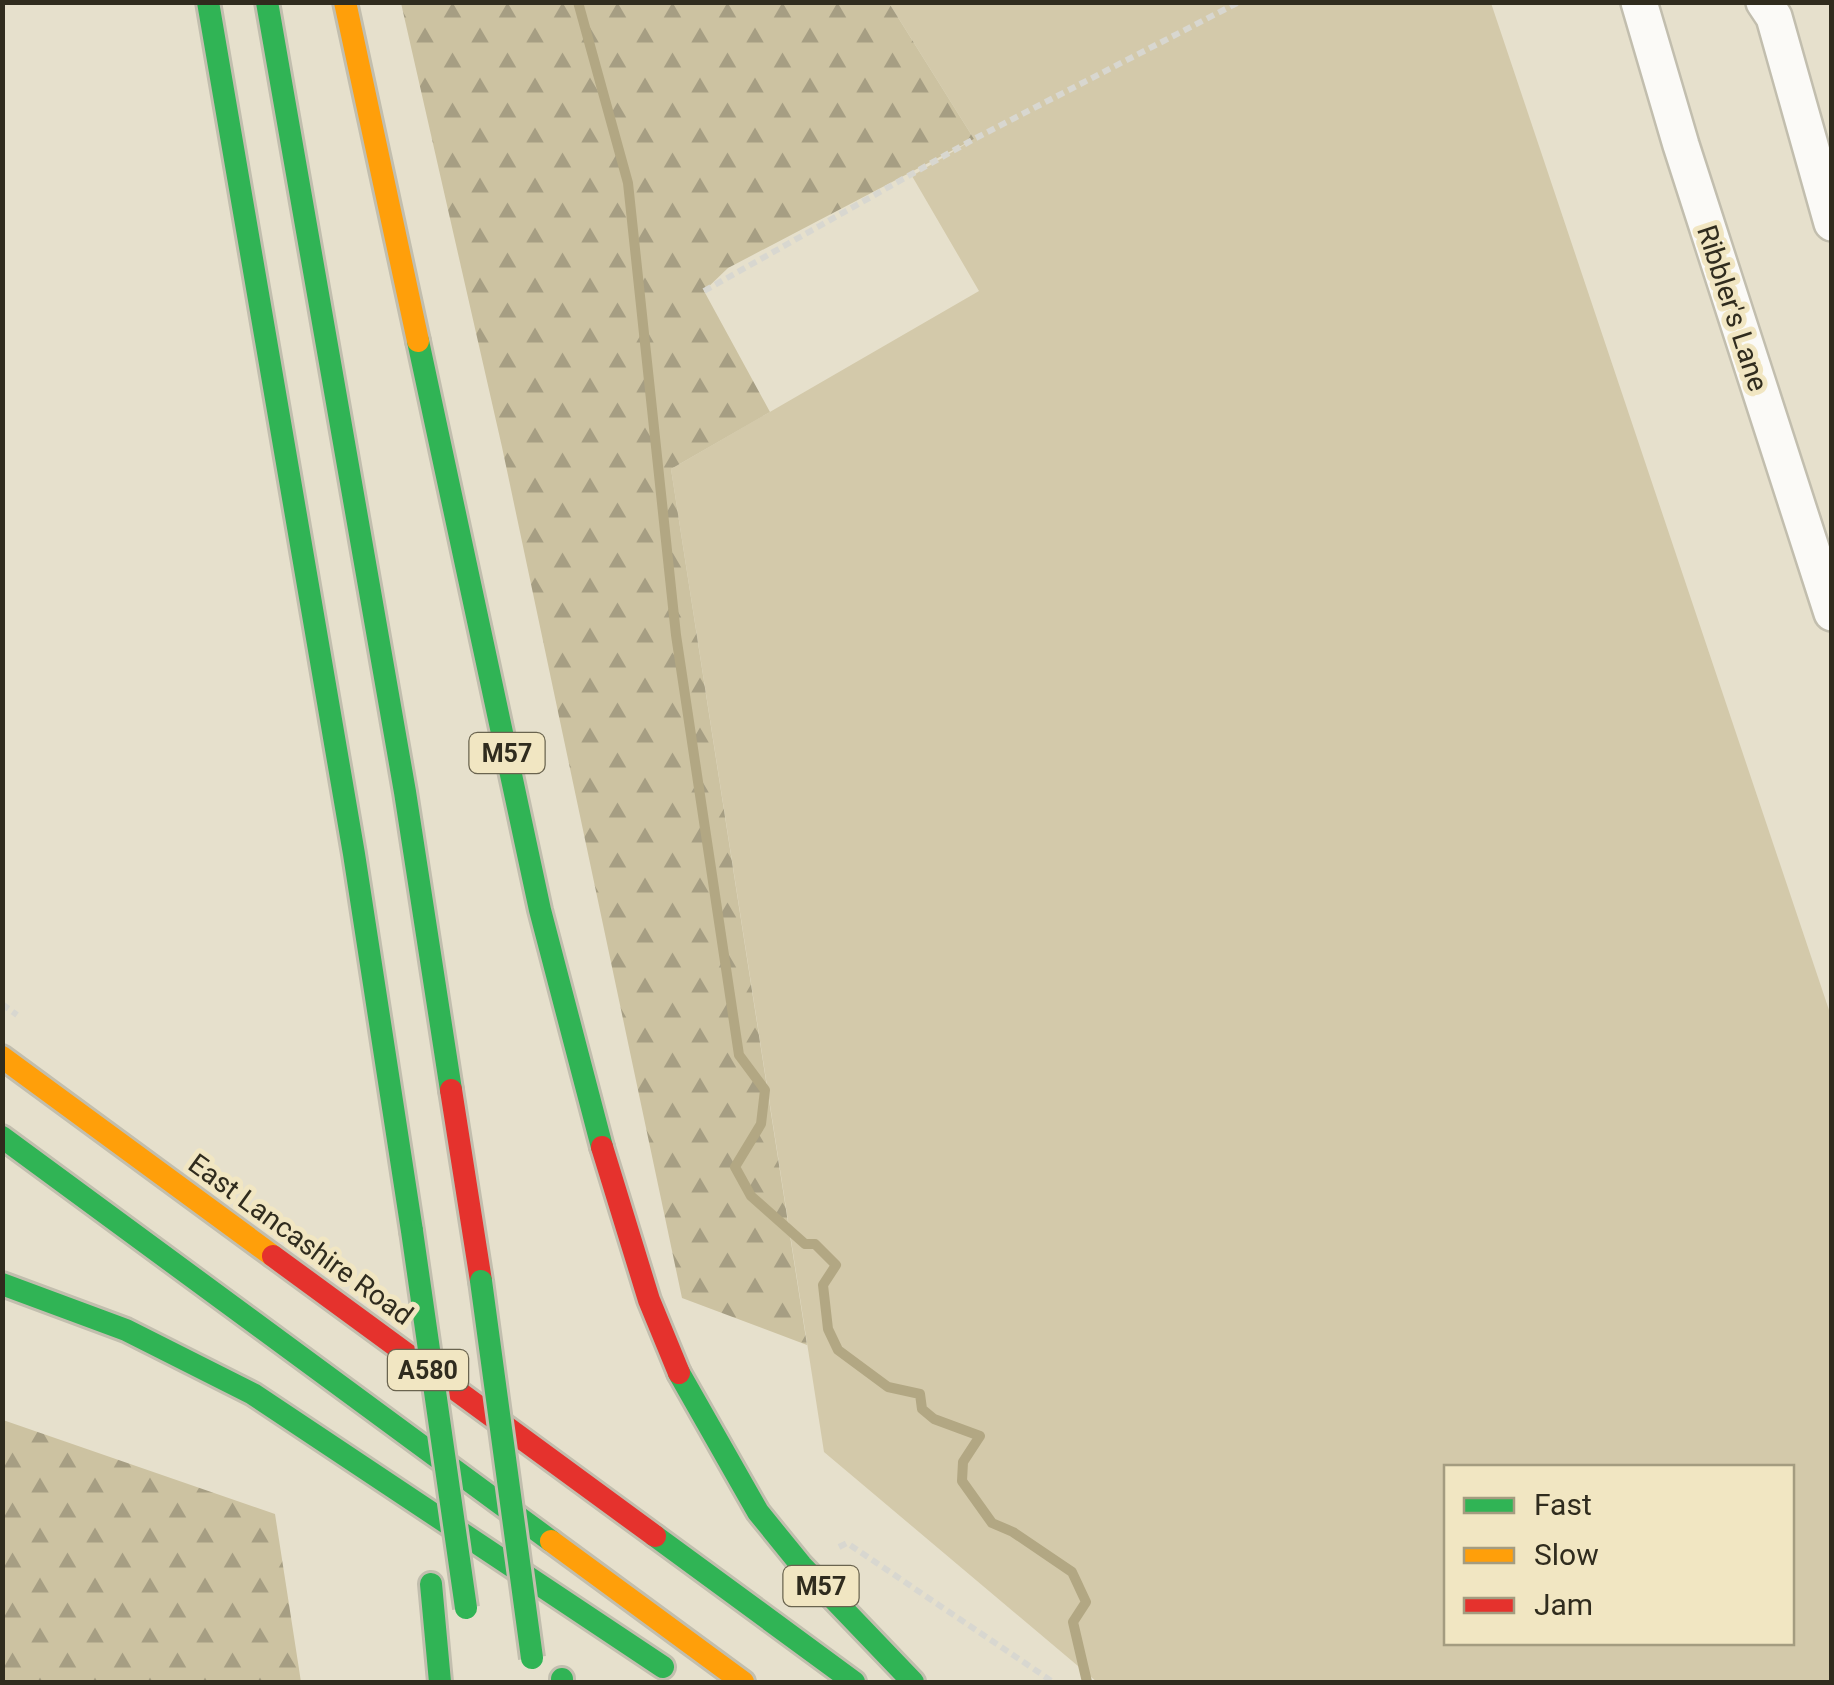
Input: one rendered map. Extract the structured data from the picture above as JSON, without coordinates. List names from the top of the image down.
{
  "streets": {
    "highway": ["M57", "East Lancashire Road", "A580"],
    "street": ["Ribbler's Lane"]
  },
  "legend": ["Fast", "Slow", "Jam"]
}
